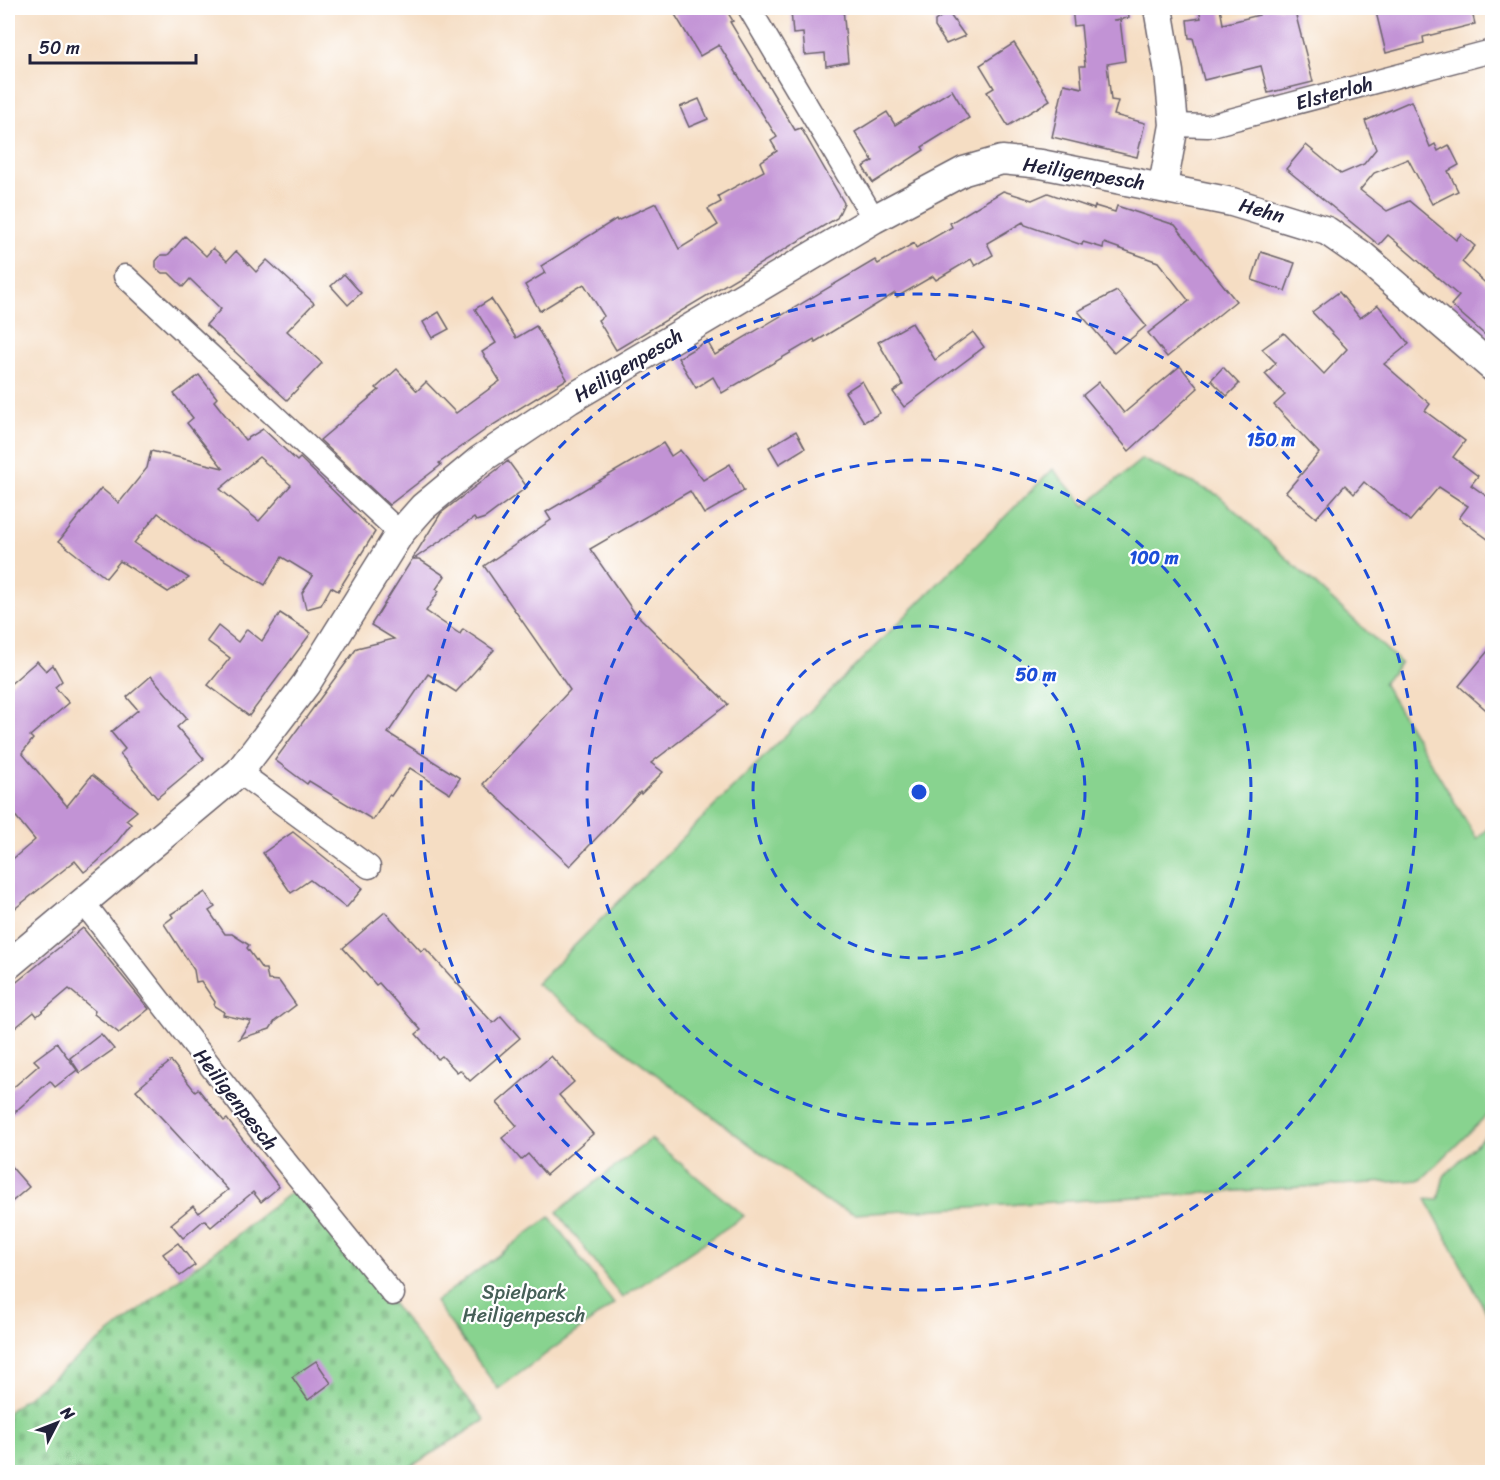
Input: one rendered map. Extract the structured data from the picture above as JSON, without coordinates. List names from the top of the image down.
{
  "streets": {
    "street": ["Elsterloh", "Heiligenpesch", "Hehn"]
  },
  "crossings": [
    ["Heiligenpesch", "Hehn"]
  ],
  "parks": ["Spielpark Heiligenpesch"],
  "scale_bar": "50 m",
  "north": "top right",
  "rings": ["150 m", "100 m", "50 m"]
}
